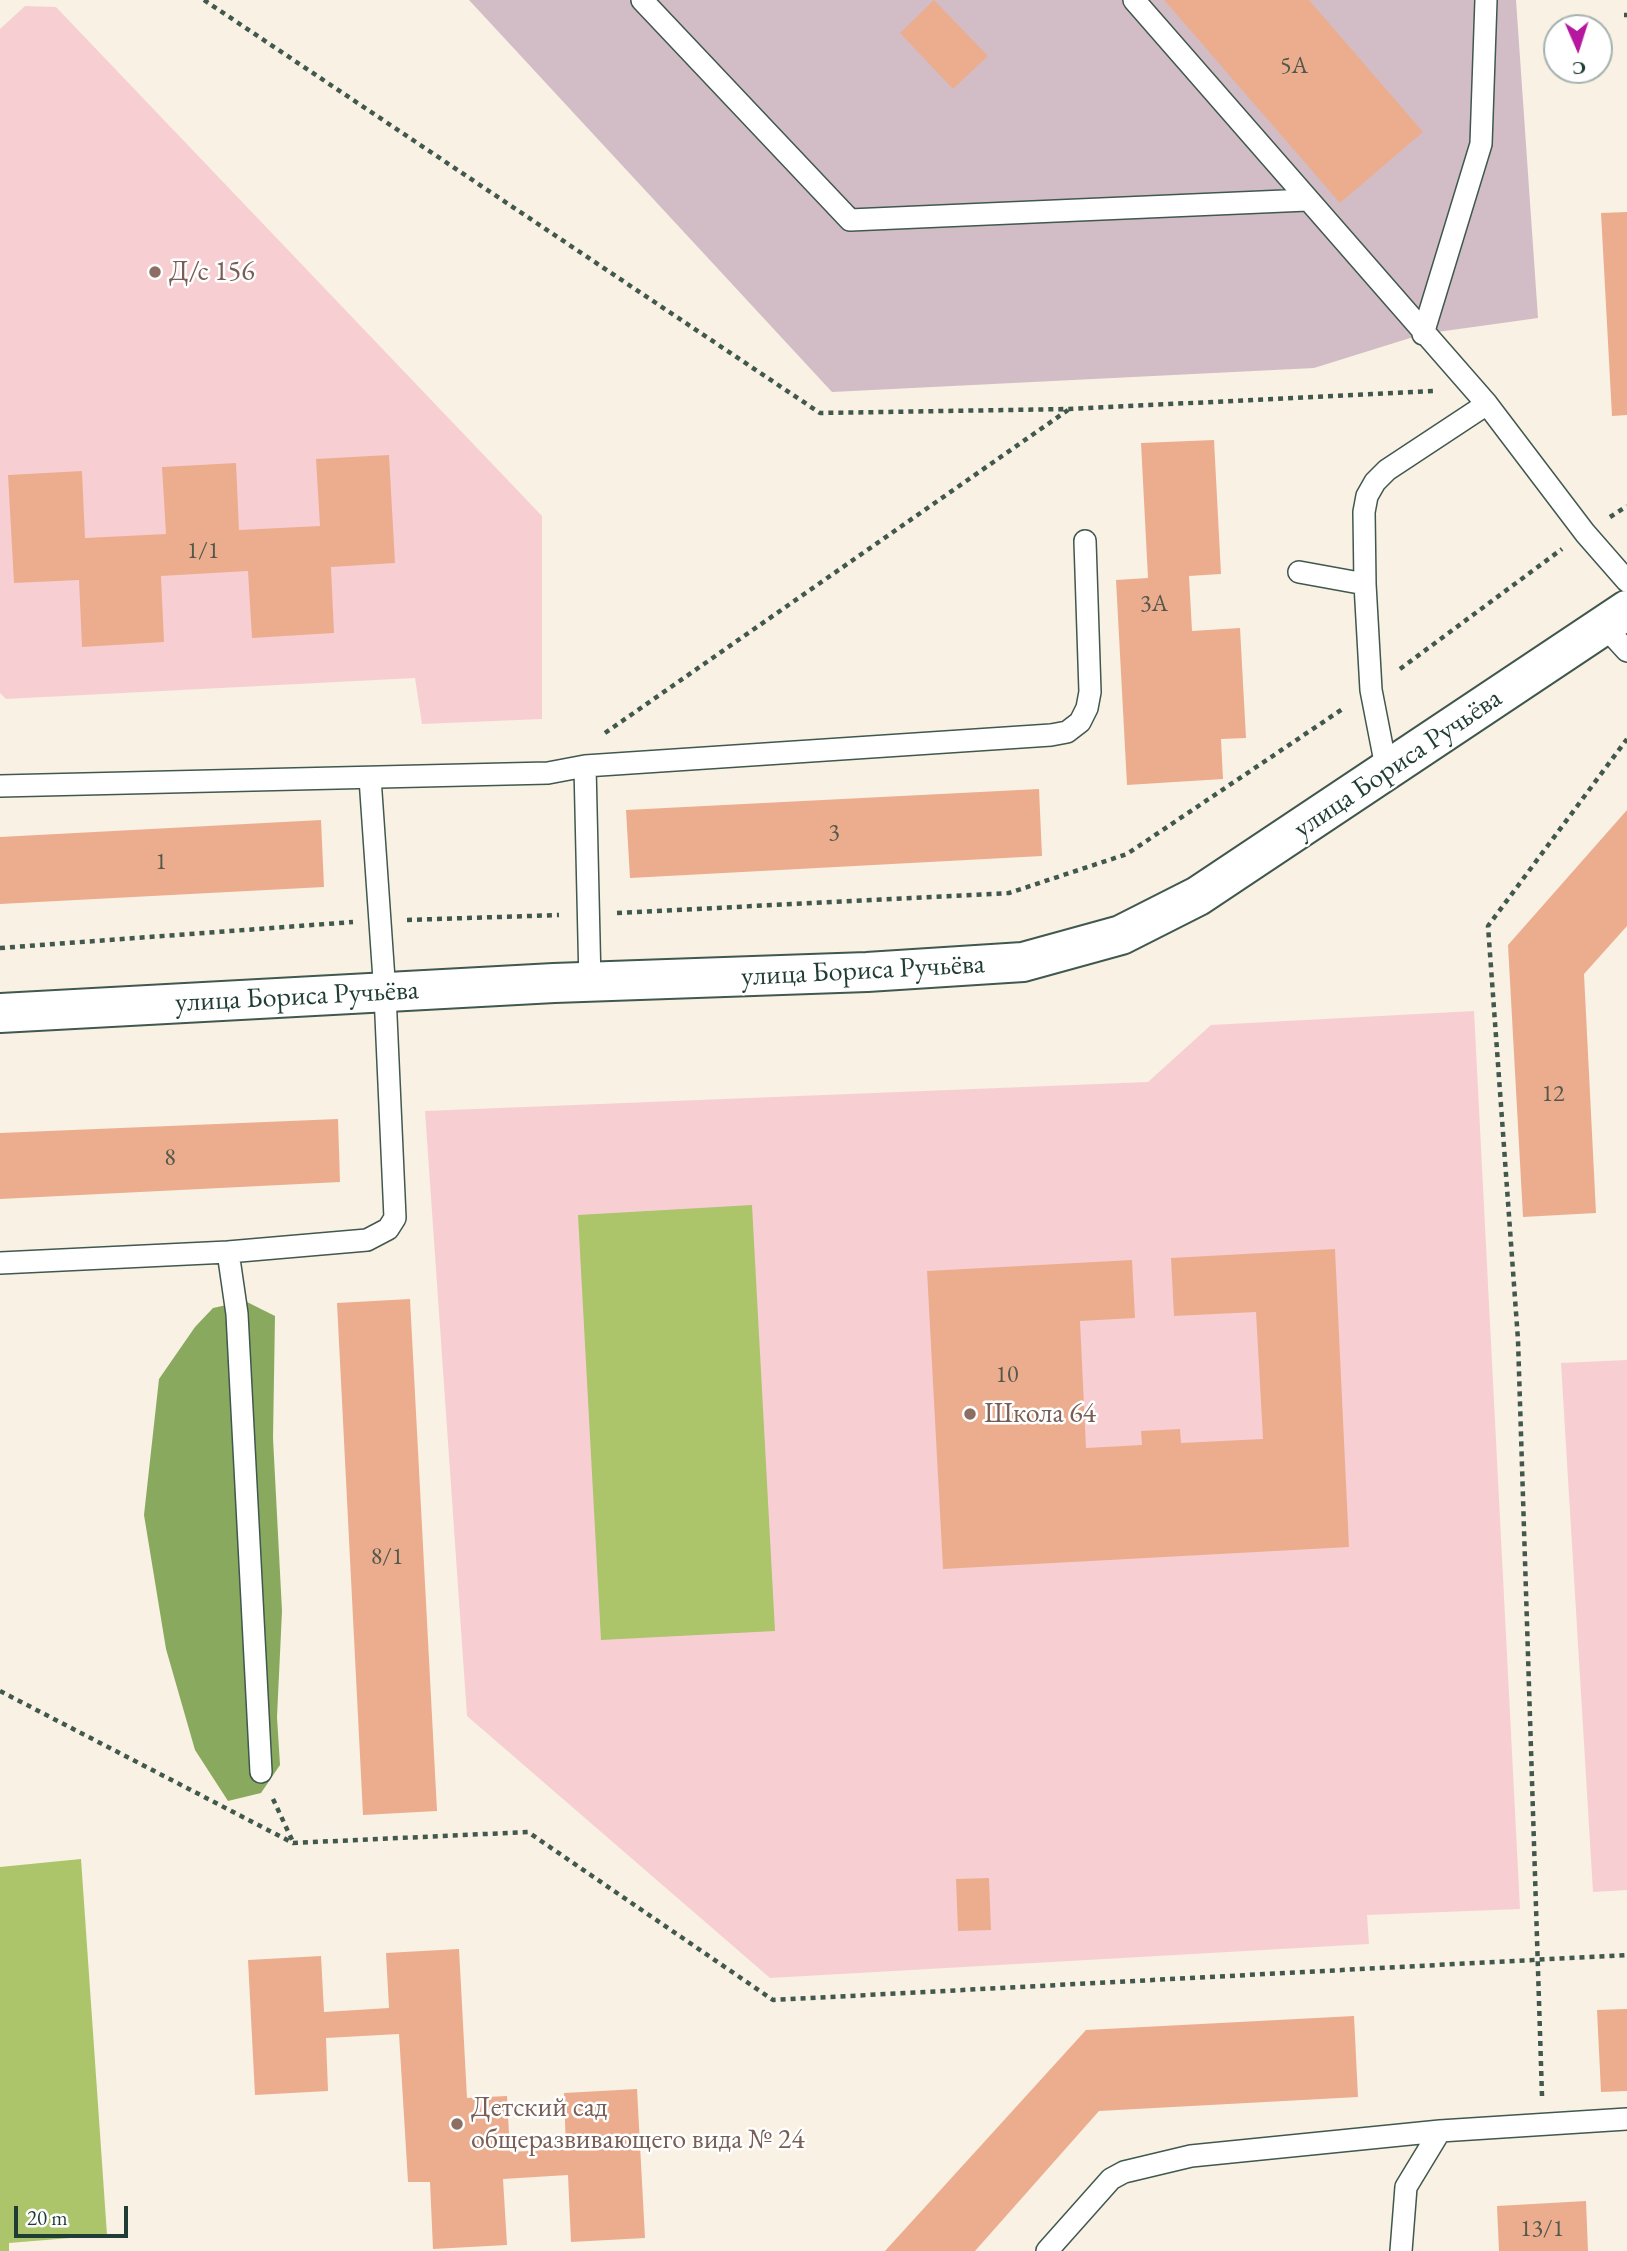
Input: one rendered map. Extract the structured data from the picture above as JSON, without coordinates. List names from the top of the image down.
{
  "streets": {
    "street": ["улица Бориса Ручьёва"]
  },
  "places": ["Д/с 156", "Школа 64", "Детский сад общеразвивающего вида № 24"],
  "house_numbers": [
    "5А",
    "1/1",
    "3А",
    "3",
    "1",
    "12",
    "8",
    "10",
    "8/1",
    "13/1"
  ],
  "scale_bar": "20 m",
  "north": "bottom"
}
